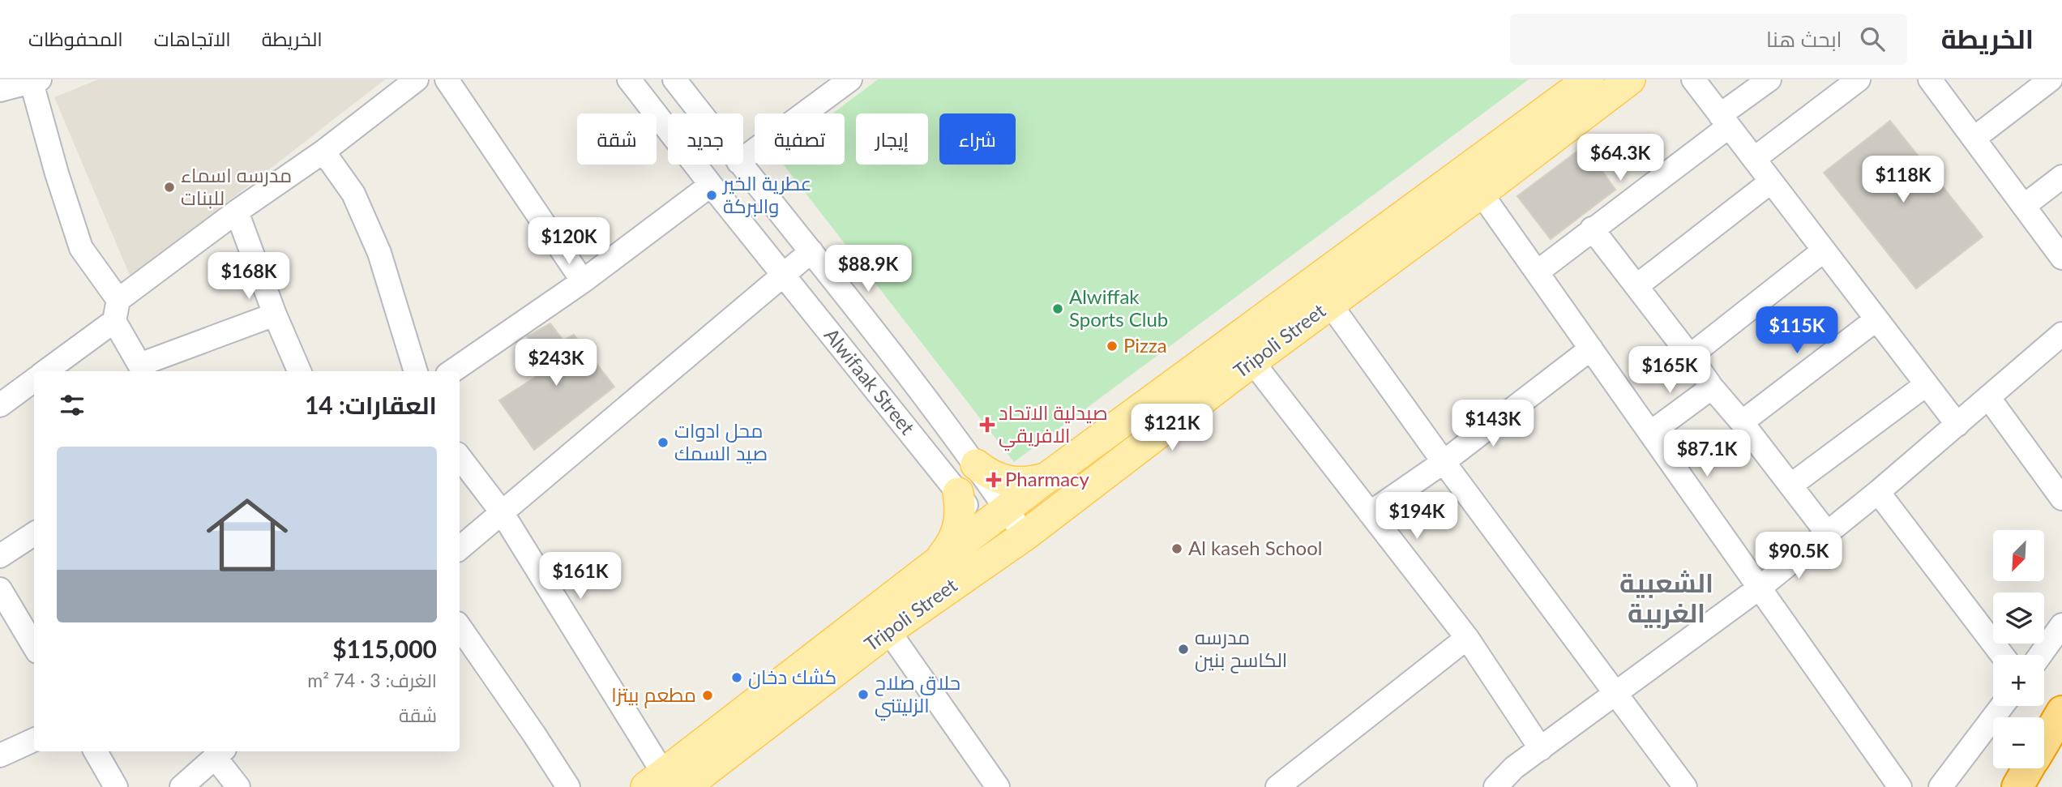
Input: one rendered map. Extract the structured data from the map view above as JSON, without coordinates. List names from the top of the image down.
{
  "streets": {
    "main road": ["Tripoli Street"],
    "street": ["Alwifaak Street"]
  },
  "crossings": [
    ["Tripoli Street", "Alwifaak Street"]
  ],
  "districts": ["الشعبية الغربية"],
  "places": {
    "other": [
      "مدرسه اسماء للبنات",
      "عطرية الخير والبركة",
      "Alwiffak Sports Club",
      "Pizza",
      "محل ادوات صيد السمك",
      "Al kaseh School",
      "مدرسه الكاسح بنين",
      "كشك دخان",
      "حلاق صلاح الزليتني",
      "مطعم بيتزا"
    ],
    "health": ["صيدلية الاتحاد الافريقي", "Pharmacy"]
  },
  "north": "bottom left",
  "page": {
    "header": "الخريطة",
    "search": "ابحث هنا",
    "nav": ["الخريطة", "الاتجاهات", "المحفوظات"],
    "chip": [
      "شراء",
      "إيجار",
      "تصفية",
      "جديد",
      "شقة"
    ],
    "price": [
      "$64.3K",
      "$118K",
      "$120K",
      "$88.9K",
      "$168K",
      "$115K",
      "$243K",
      "$165K",
      "$143K",
      "$121K",
      "$87.1K",
      "$194K",
      "$90.5K",
      "$161K"
    ],
    "heading": "العقارات: 14",
    "list": [
      {
        "name": "$115,000",
        "note": "الغرف: 3 · 74 m² · شقة"
      }
    ],
    "map_buttons": ["+", "−"]
  }
}
